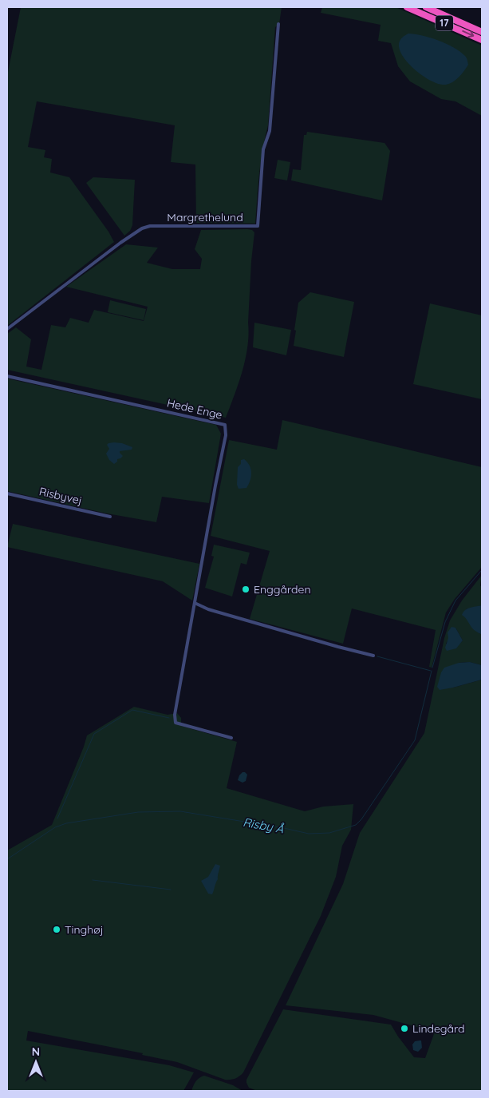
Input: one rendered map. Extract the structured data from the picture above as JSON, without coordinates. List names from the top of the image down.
{
  "streets": {
    "highway": ["17"],
    "street": ["Margrethelund", "Hede Enge", "Risbyvej"]
  },
  "water": ["Risby Å"],
  "places": ["Enggården", "Tinghøj", "Lindegård"],
  "north": "top"
}
